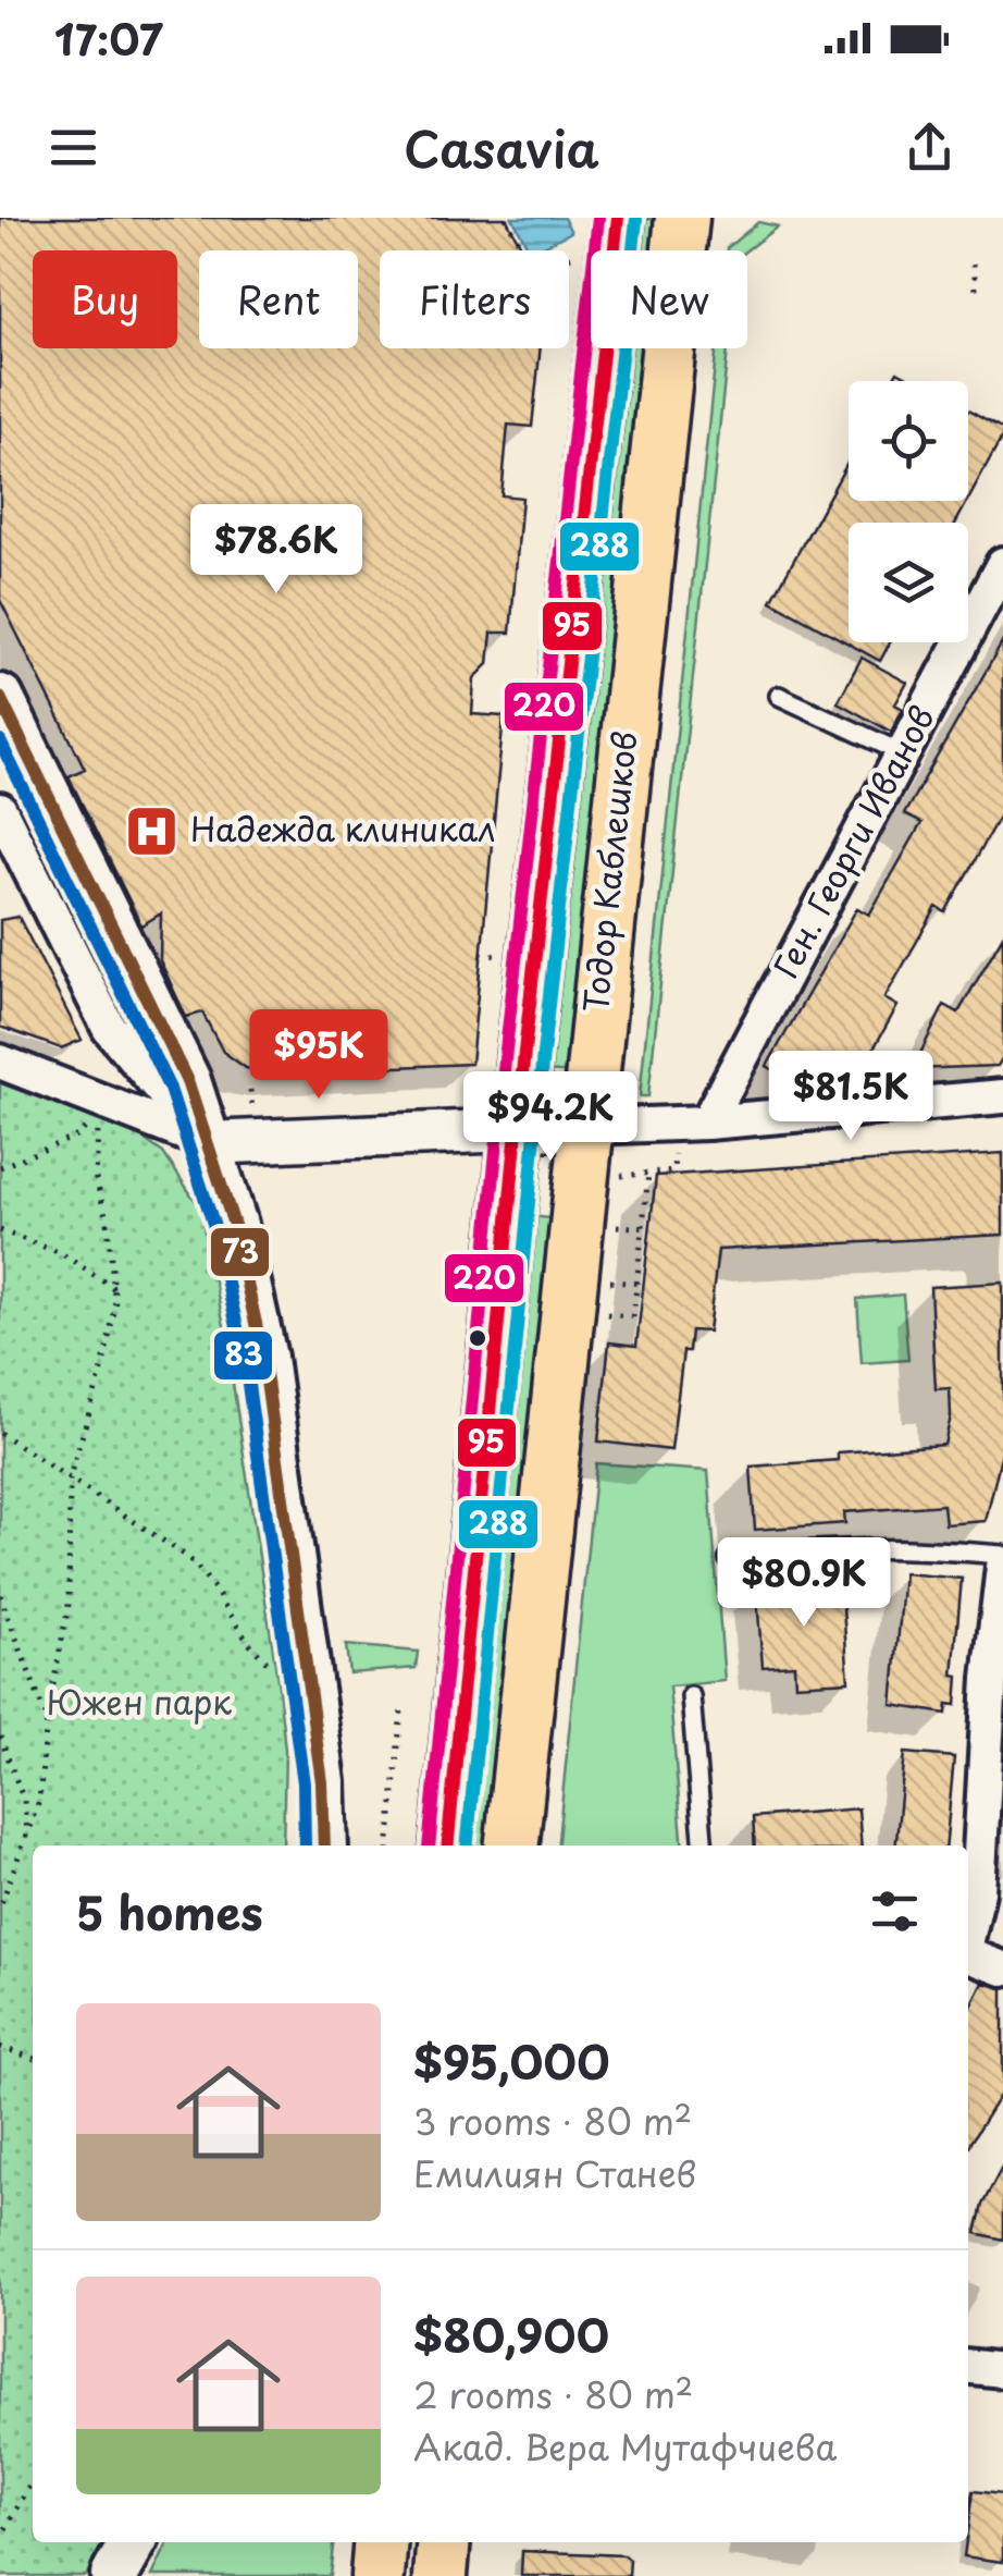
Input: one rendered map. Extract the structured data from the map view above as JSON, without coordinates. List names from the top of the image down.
{
  "streets": {
    "main road": ["Тодор Каблешков"],
    "street": ["Ген. Георги Иванов"]
  },
  "parks": ["Южен парк"],
  "places": {
    "hospital": ["Надежда клиникал"]
  },
  "lines": [
    "transit line 95",
    "transit line 220",
    "transit line 288",
    "transit line 73",
    "transit line 83"
  ],
  "page": {
    "status": "17:07",
    "header": "Casavia",
    "chip": [
      "Buy",
      "Rent",
      "Filters",
      "New"
    ],
    "price": [
      "$78.6K",
      "$95K",
      "$81.5K",
      "$94.2K",
      "$80.9K"
    ],
    "heading": "5 homes",
    "list": [
      {
        "name": "$95,000",
        "note": "3 rooms · 80 m² · Емилиян Станев"
      },
      {
        "name": "$80,900",
        "note": "2 rooms · 80 m² · Акад. Вера Мутафчиева"
      }
    ]
  }
}
